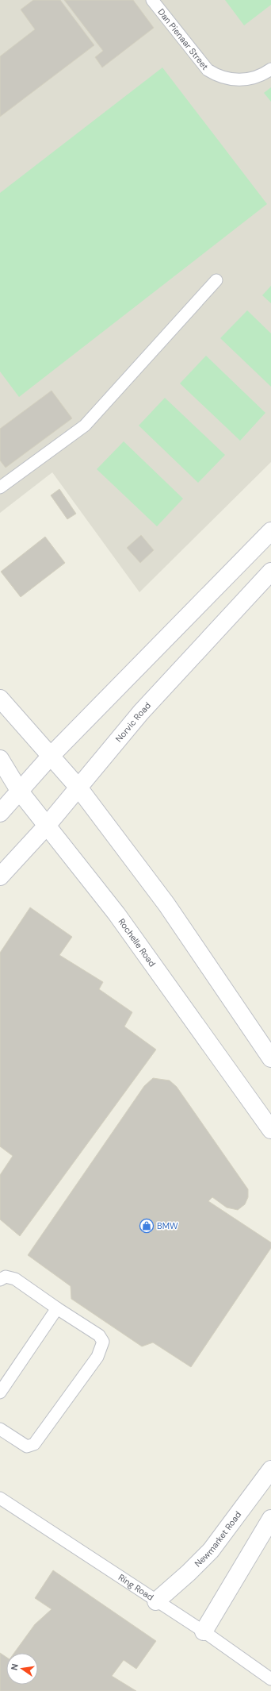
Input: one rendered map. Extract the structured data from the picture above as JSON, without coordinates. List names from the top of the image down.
{
  "streets": {
    "street": ["Norvic Road", "Rochelle Road", "Newmarket Road"],
    "lane": ["Dan Pienaar Street", "Ring Road"]
  },
  "crossings": [
    ["Norvic Road", "Rochelle Road"],
    ["Newmarket Road", "Ring Road"]
  ],
  "places": {
    "shop": ["BMW"]
  },
  "north": "left"
}
